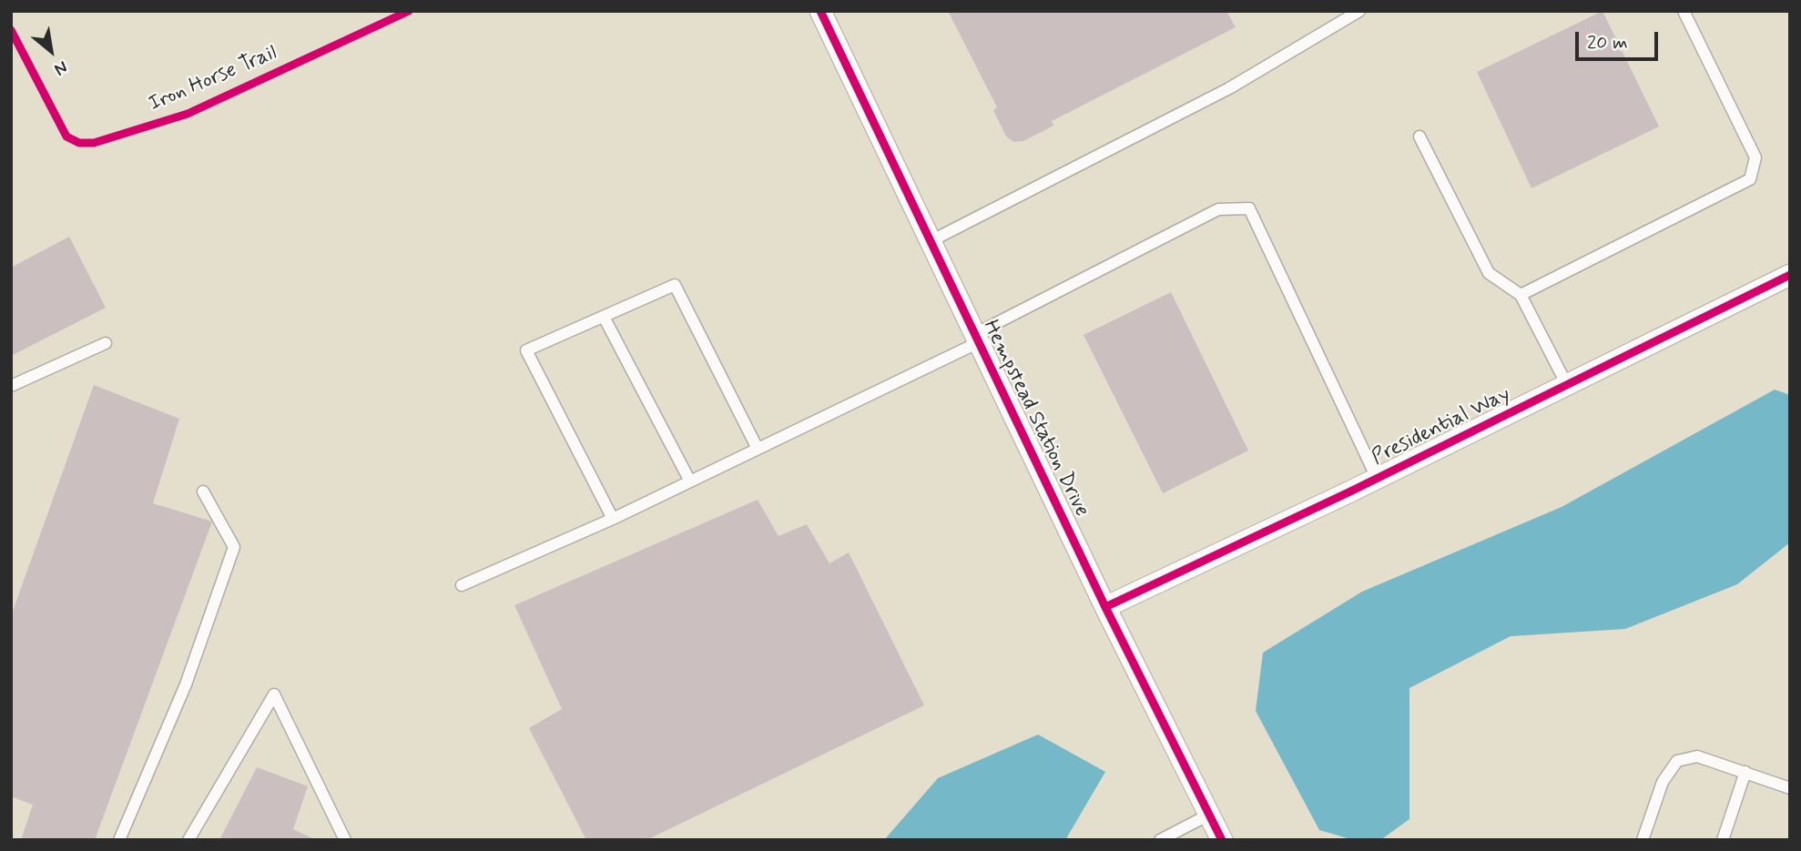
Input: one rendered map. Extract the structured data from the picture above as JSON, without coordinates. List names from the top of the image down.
{
  "streets": {
    "street": ["Hempstead Station Drive", "Presidential Way"],
    "cycle path": ["Iron Horse Trail"]
  },
  "crossings": [
    ["Hempstead Station Drive", "Presidential Way"]
  ],
  "scale_bar": "20 m",
  "north": "bottom right"
}
